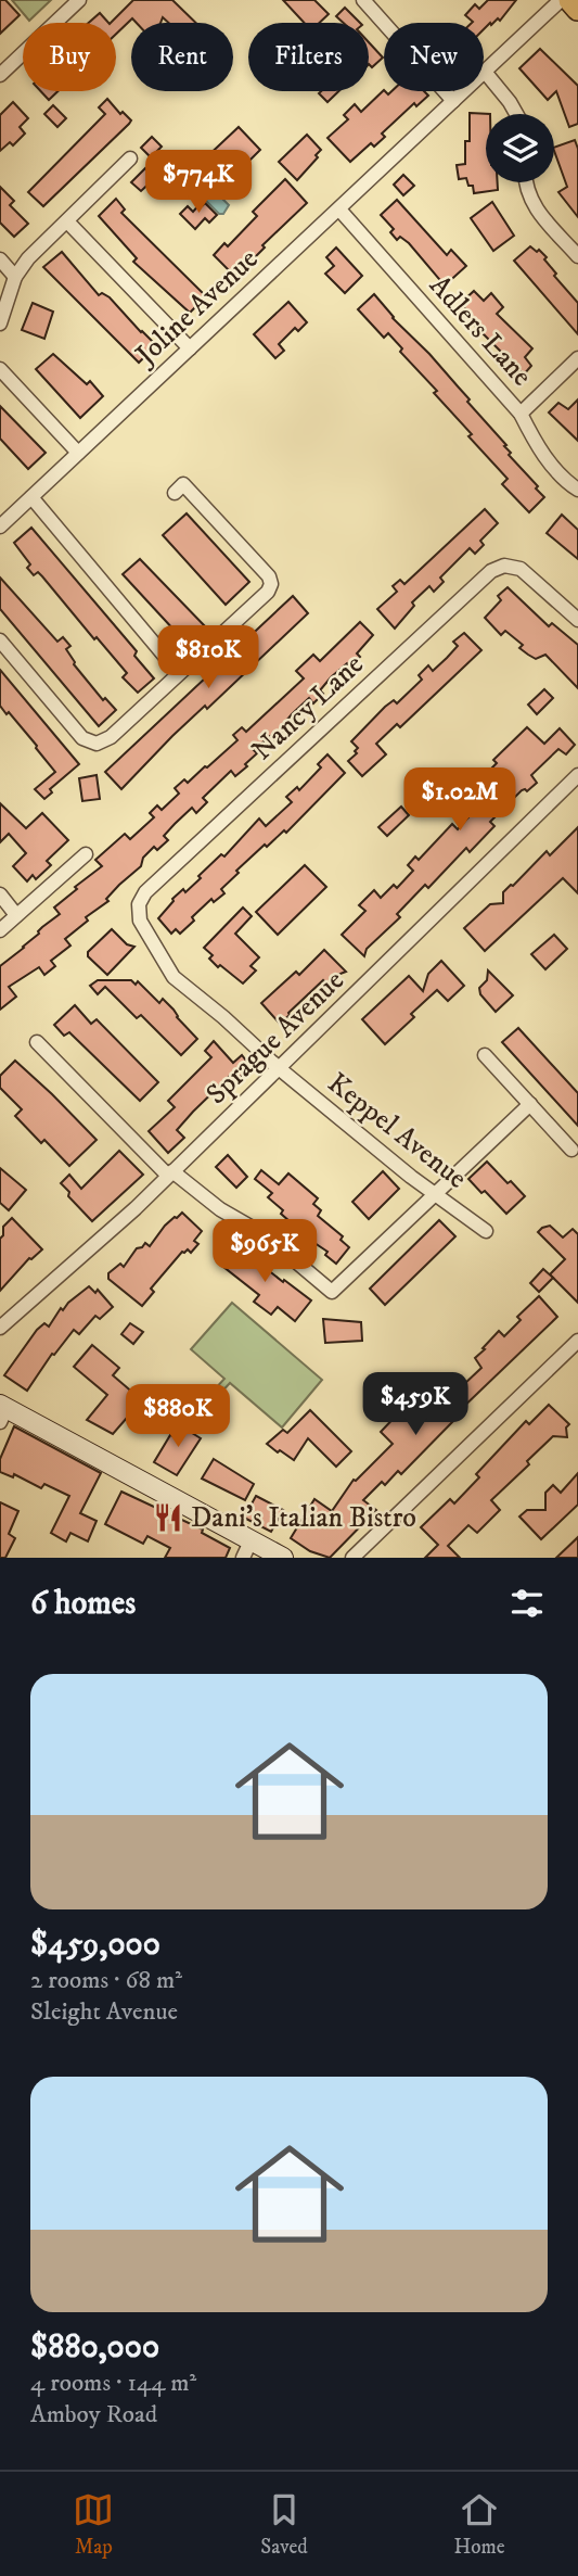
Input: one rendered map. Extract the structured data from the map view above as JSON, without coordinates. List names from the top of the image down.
{
  "streets": {
    "street": [
      "Joline Avenue",
      "Adlers Lane",
      "Nancy Lane",
      "Sprague Avenue",
      "Keppel Avenue"
    ]
  },
  "crossings": [
    ["Joline Avenue", "Adlers Lane"],
    ["Nancy Lane", "Keppel Avenue"],
    ["Sprague Avenue", "Keppel Avenue"]
  ],
  "places": {
    "restaurant": ["Dani's Italian Bistro"]
  },
  "page": {
    "chip": [
      "Buy",
      "Rent",
      "Filters",
      "New"
    ],
    "price": [
      "$774K",
      "$810K",
      "$1.02M",
      "$965K",
      "$459K",
      "$880K"
    ],
    "heading": "6 homes",
    "list": [
      {
        "name": "$459,000",
        "note": "2 rooms · 68 m² · Sleight Avenue"
      },
      {
        "name": "$880,000",
        "note": "4 rooms · 144 m² · Amboy Road"
      }
    ],
    "tabs": ["Map", "Saved", "Home"]
  }
}
